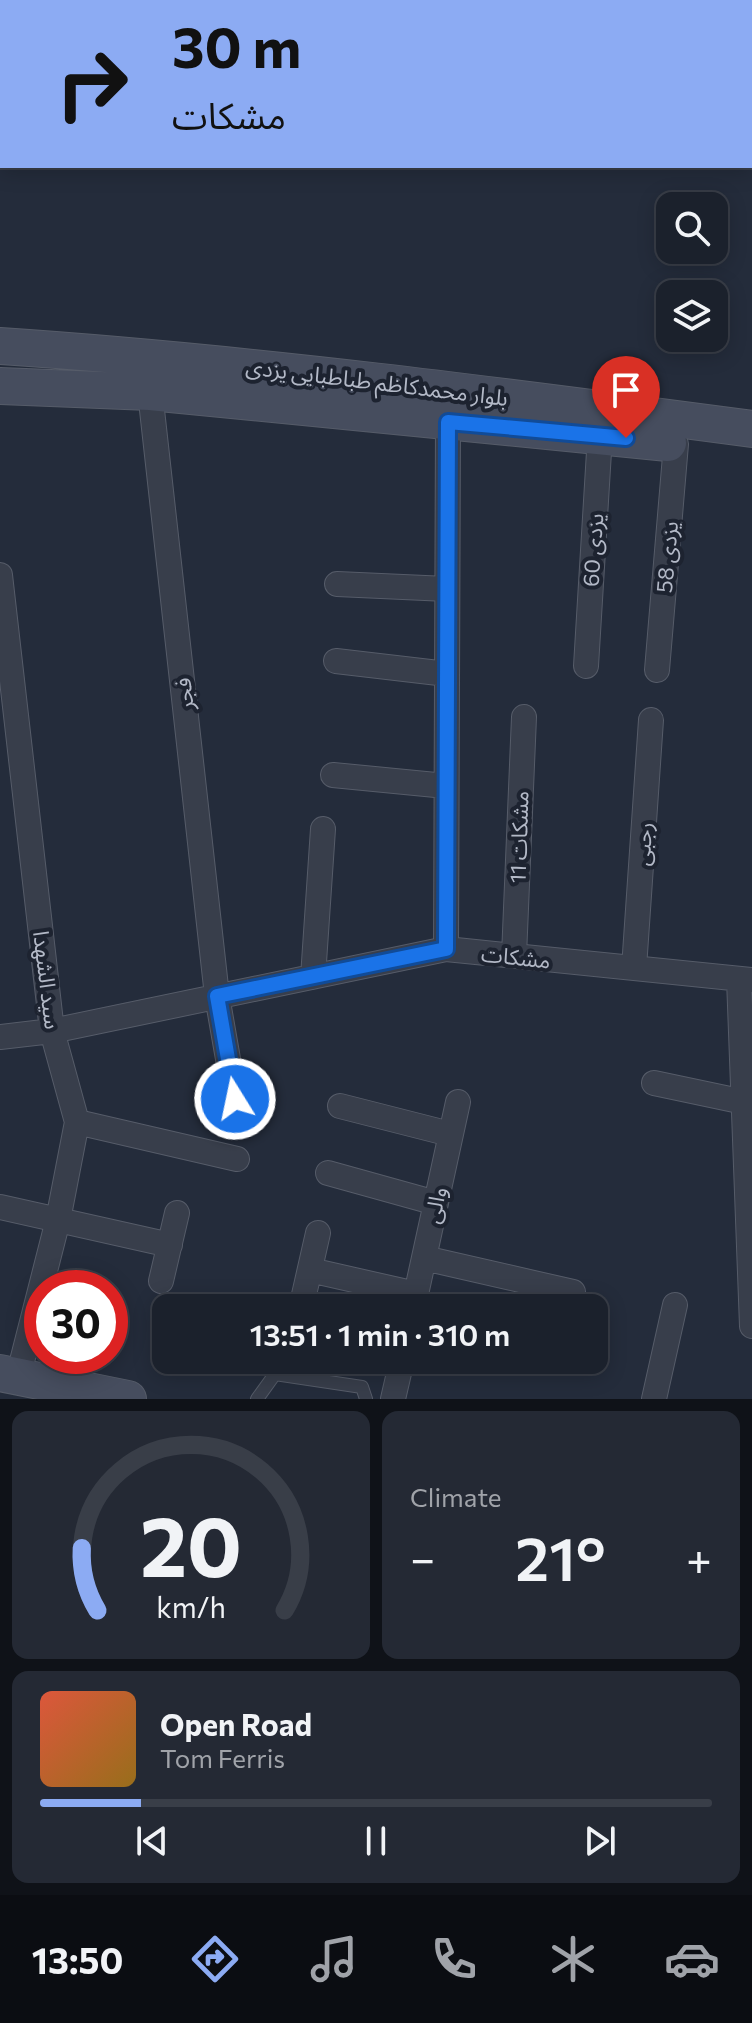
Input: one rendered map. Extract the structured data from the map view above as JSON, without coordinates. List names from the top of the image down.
{
  "streets": {
    "main road": ["بلوار محمدکاظم طباطبایی یزدی"],
    "street": [
      "یزدی 60",
      "یزدی 58",
      "فجر",
      "11 مشکات",
      "رجبی",
      "مشکات",
      "سید الشهدا",
      "والی"
    ]
  },
  "crossings": [
    ["بلوار محمدکاظم طباطبایی یزدی", "یزدی 60"],
    ["بلوار محمدکاظم طباطبایی یزدی", "یزدی 58"],
    ["بلوار محمدکاظم طباطبایی یزدی", "فجر"],
    ["فجر", "مشکات"],
    ["11 مشکات", "مشکات"],
    ["رجبی", "مشکات"],
    ["مشکات", "سید الشهدا"]
  ],
  "page": {
    "turn": ["30 m", "مشکات"],
    "limit": "30",
    "trip": "13:51 · 1 min · 310 m",
    "tile": "Climate",
    "heat": ["−", "21°", "+"],
    "song": ["Open Road", "Tom Ferris"],
    "tabs": "13:50",
    "gauge": ["20", "km/h"]
  }
}
